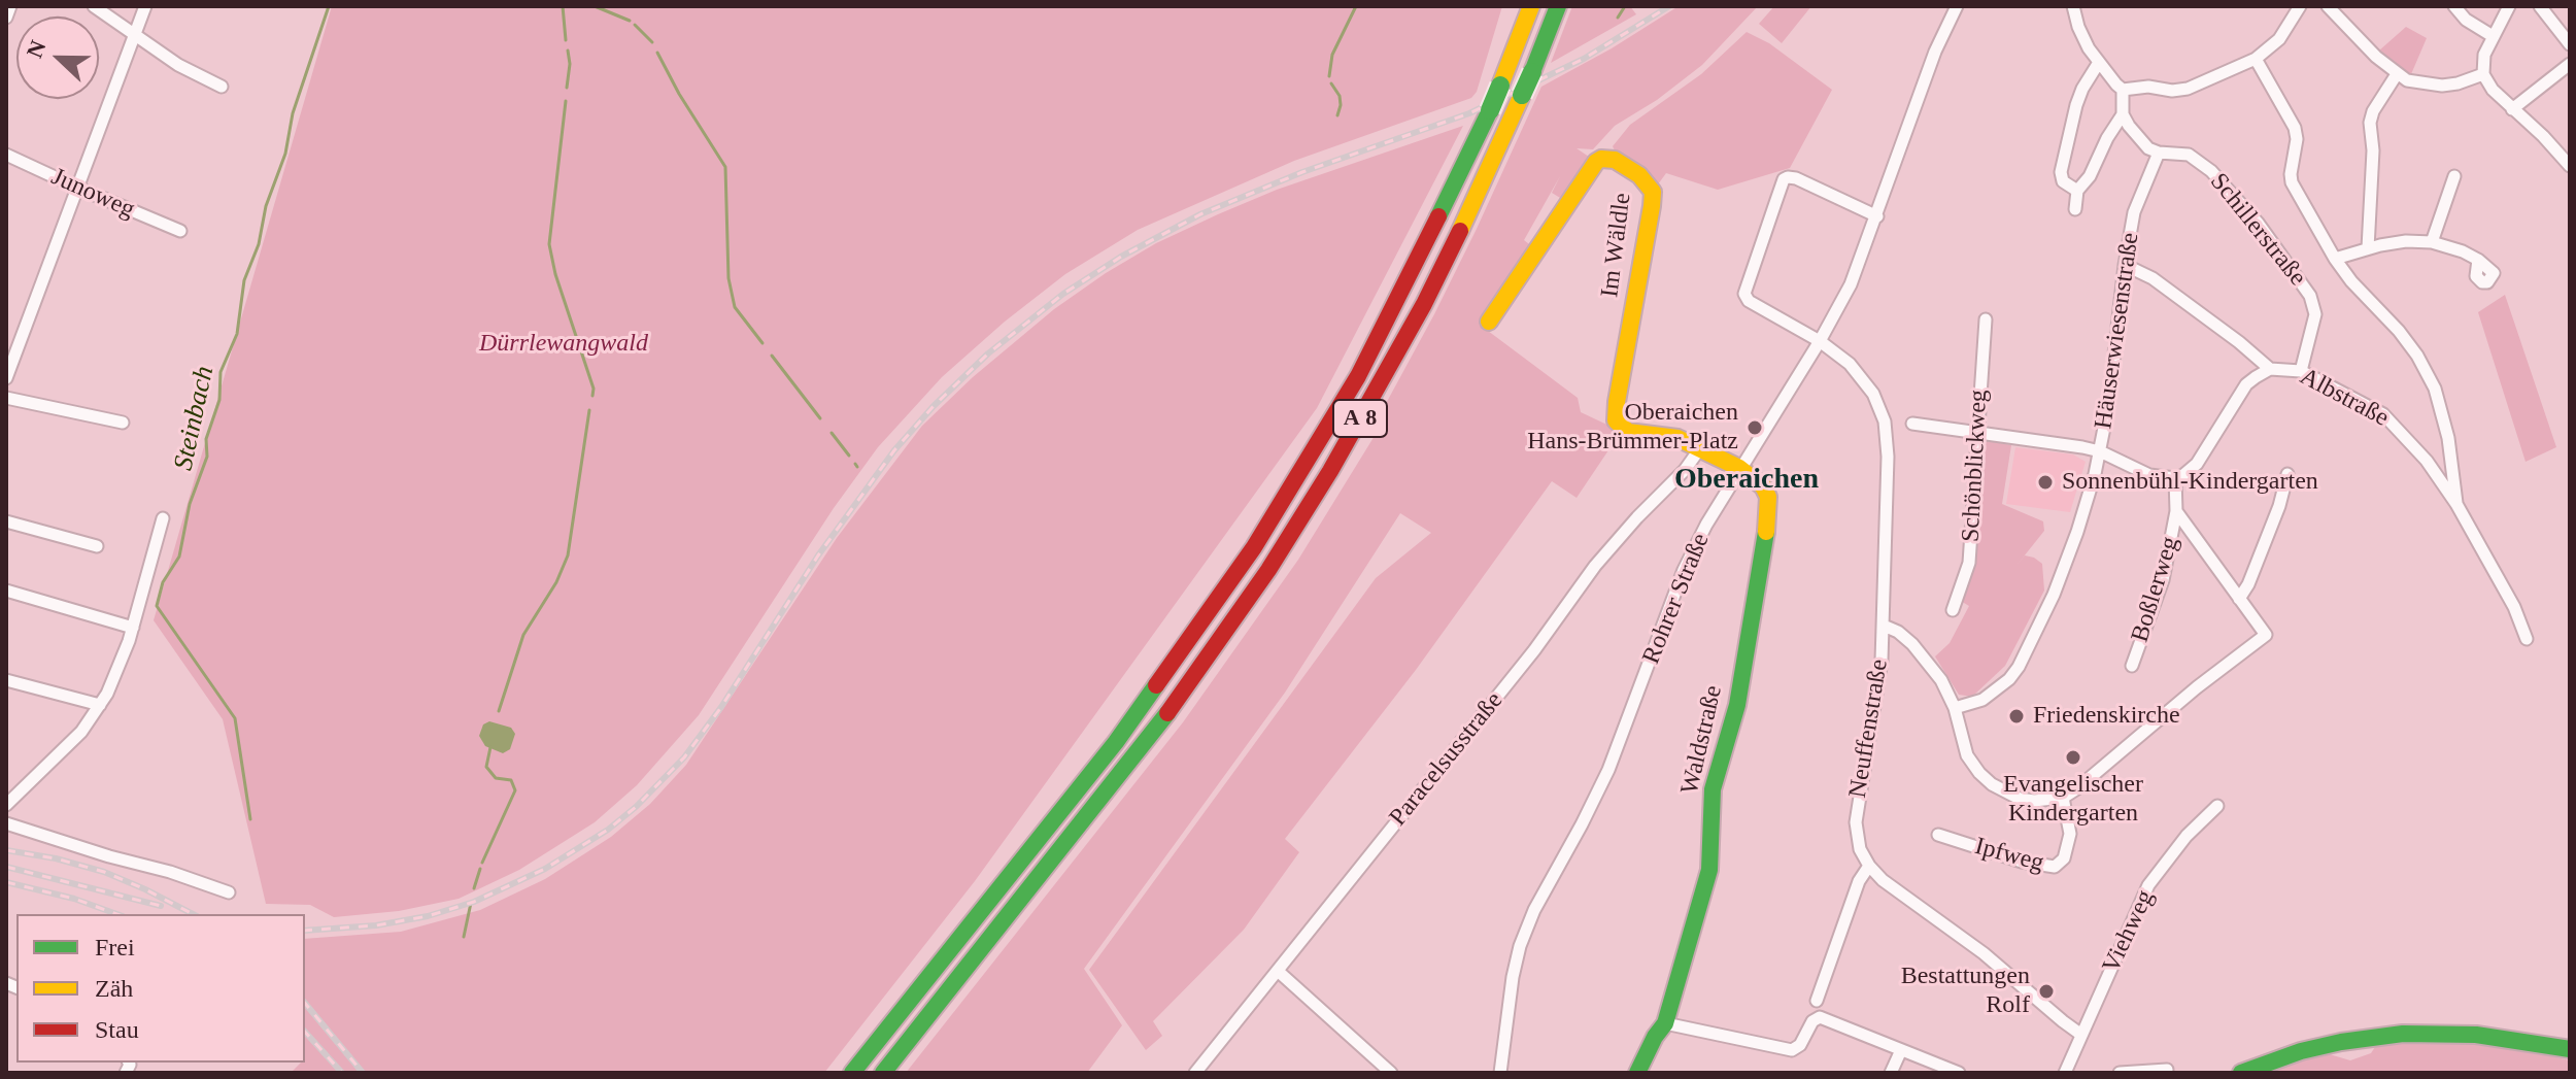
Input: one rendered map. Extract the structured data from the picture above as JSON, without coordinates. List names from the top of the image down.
{
  "streets": {
    "main road": ["Im Wäldle", "A 8", "Waldstraße"],
    "street": [
      "Junoweg",
      "Schillerstraße",
      "Häuserwiesenstraße",
      "Albstraße",
      "Schönblickweg",
      "Boßlerweg",
      "Rohrer Straße",
      "Neuffenstraße",
      "Paracelsusstraße",
      "Ipfweg",
      "Viehweg"
    ]
  },
  "crossings": [
    ["Schillerstraße", "Häuserwiesenstraße"],
    ["Schillerstraße", "Albstraße"],
    ["Im Wäldle", "Waldstraße"],
    ["Albstraße", "Boßlerweg"],
    ["Rohrer Straße", "Neuffenstraße"],
    ["Rohrer Straße", "Waldstraße"],
    ["Waldstraße", "Paracelsusstraße"]
  ],
  "districts": ["Oberaichen"],
  "water": ["Steinbach"],
  "parks": ["Dürrlewangwald"],
  "places": [
    "Oberaichen Hans-Brümmer-Platz",
    "Sonnenbühl-Kindergarten",
    "Friedenskirche",
    "Evangelischer Kindergarten",
    "Bestattungen Rolf"
  ],
  "legend": ["Frei", "Zäh", "Stau"],
  "north": "left"
}
